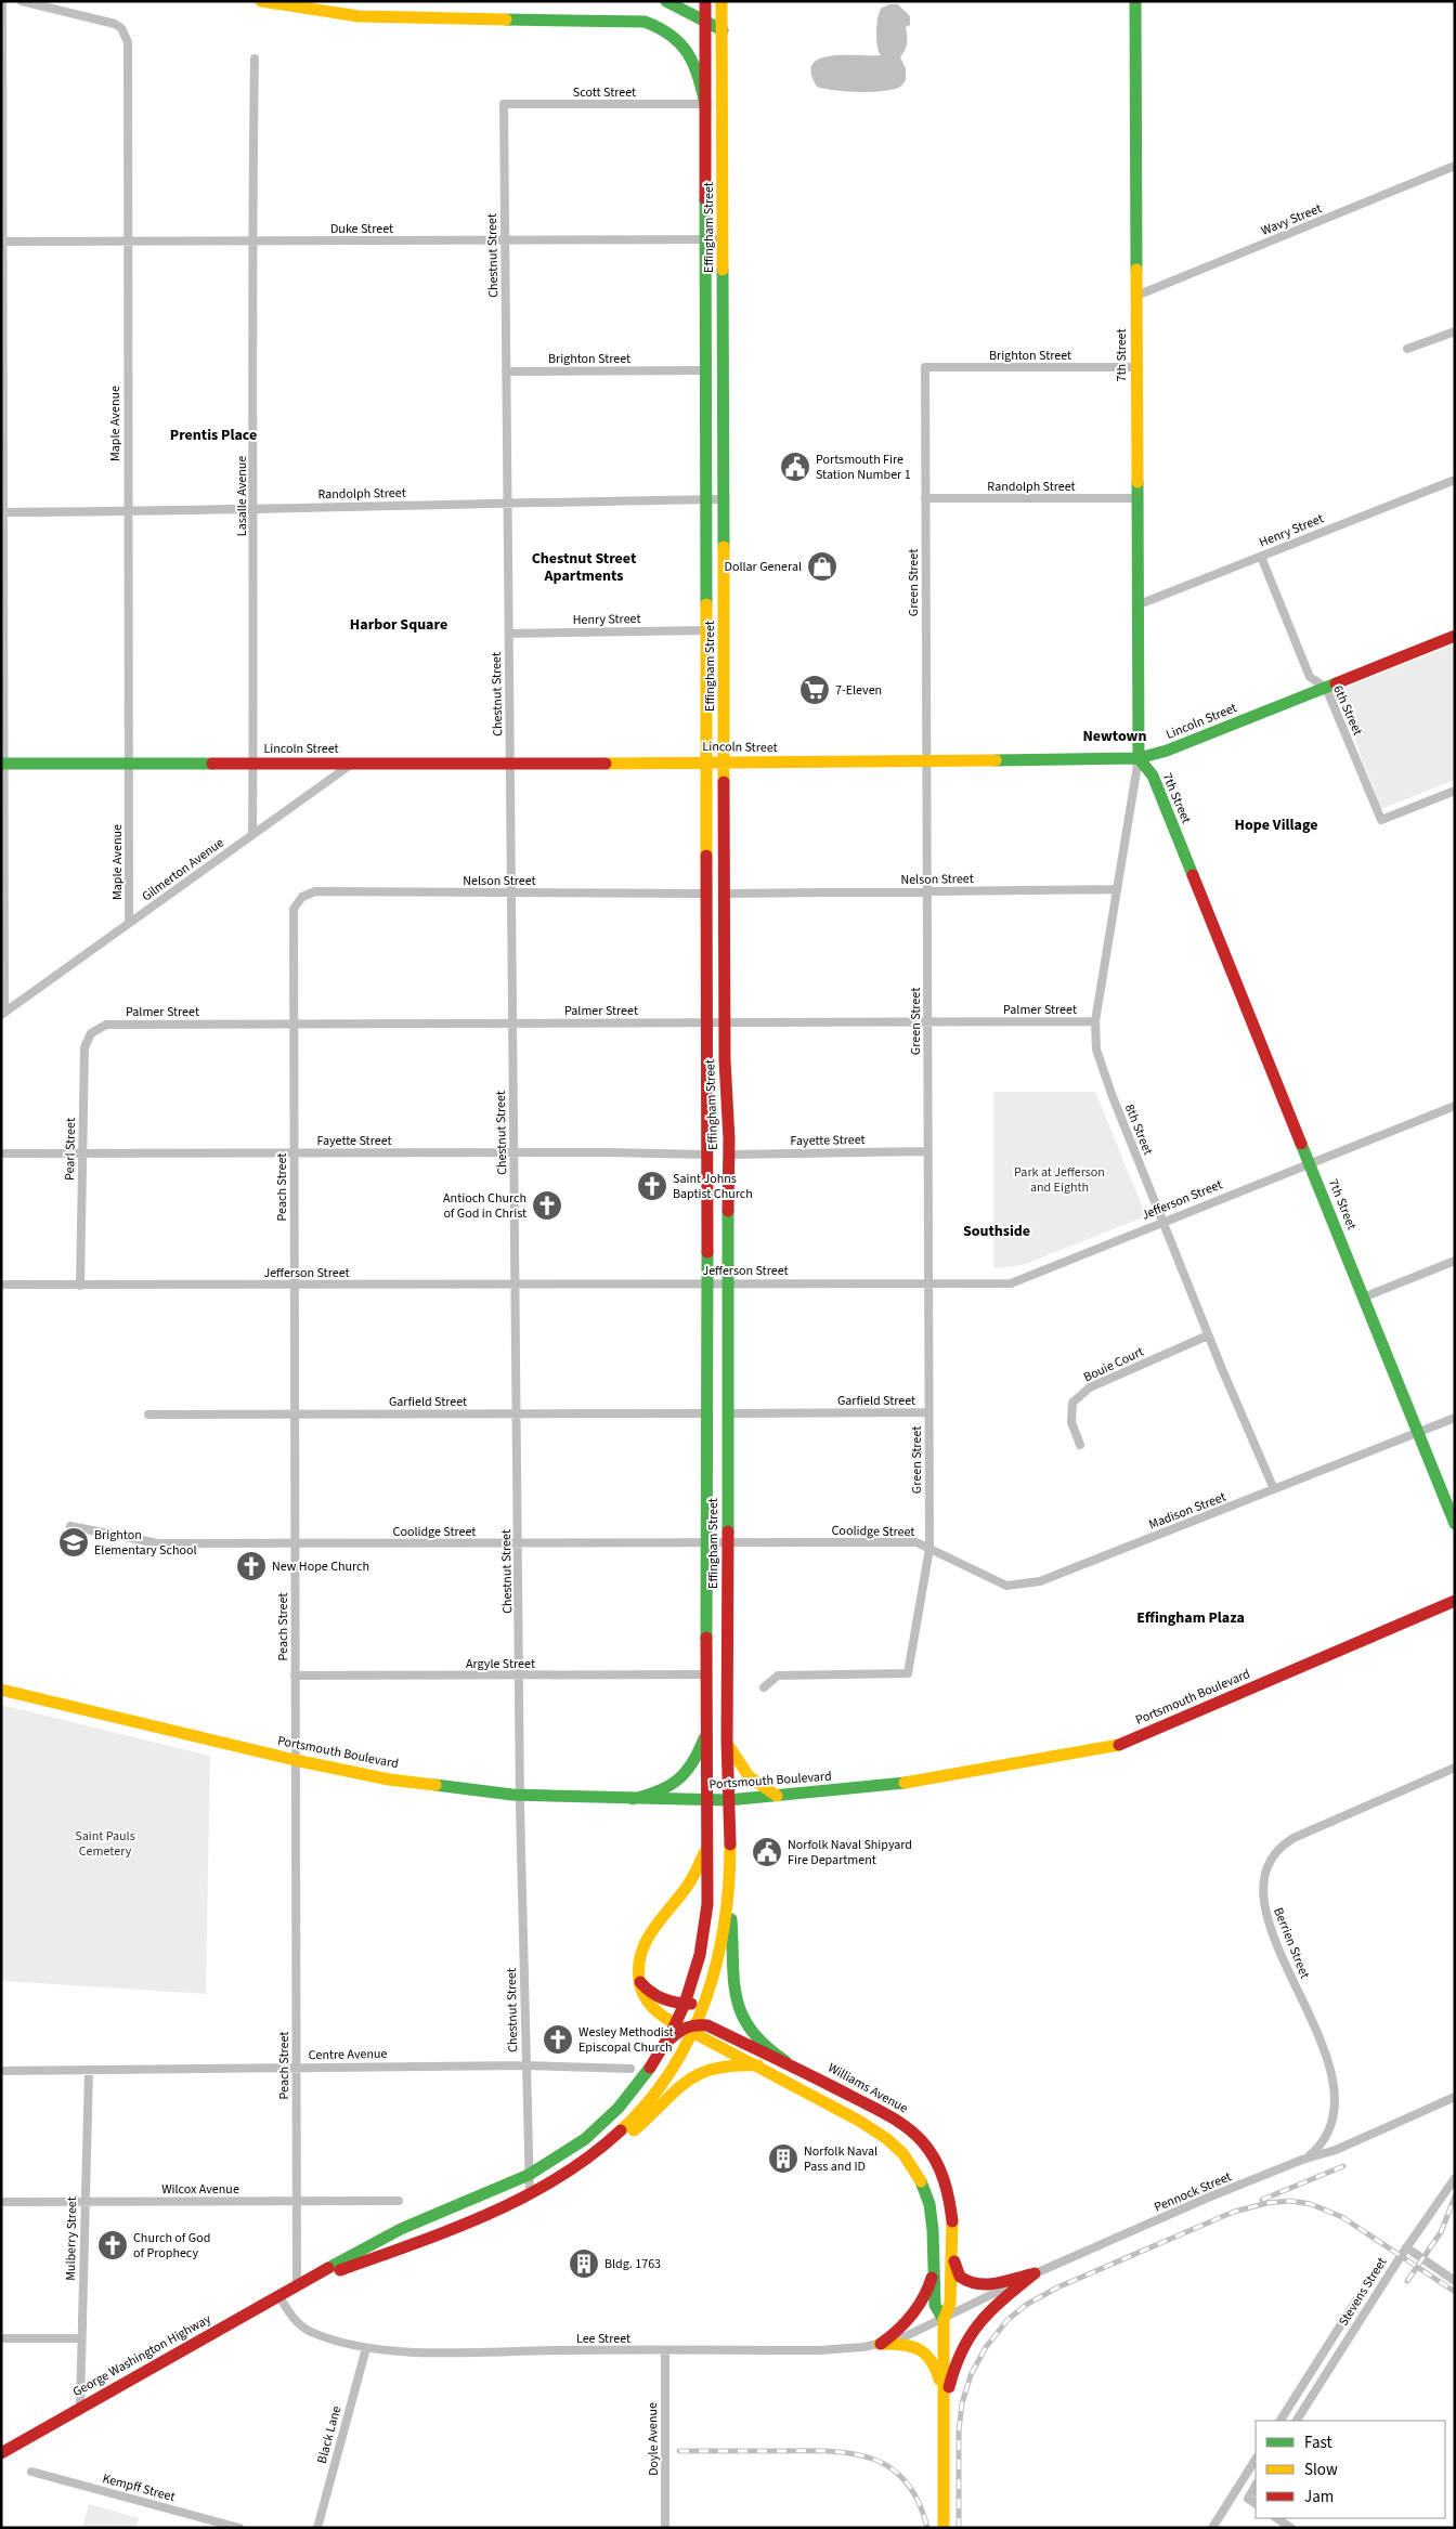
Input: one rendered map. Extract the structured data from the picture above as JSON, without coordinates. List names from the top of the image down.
{
  "streets": {
    "main road": [
      "Effingham Street",
      "7th Street",
      "Lincoln Street",
      "Portsmouth Boulevard",
      "Williams Avenue",
      "George Washington Highway"
    ],
    "street": [
      "Scott Street",
      "Wavy Street",
      "Duke Street",
      "Chestnut Street",
      "Brighton Street",
      "Maple Avenue",
      "Randolph Street",
      "Lasalle Avenue",
      "Henry Street",
      "Green Street",
      "6th Street",
      "Gilmerton Avenue",
      "Nelson Street",
      "Palmer Street",
      "8th Street",
      "Fayette Street",
      "Pearl Street",
      "Peach Street",
      "Jefferson Street",
      "Bouie Court",
      "Garfield Street",
      "Madison Street",
      "Coolidge Street",
      "Argyle Street",
      "Berrien Street",
      "Centre Avenue",
      "Wilcox Avenue",
      "Pennock Street",
      "Mulberry Street",
      "Stevens Street",
      "Lee Street",
      "Black Lane",
      "Doyle Avenue",
      "Kempff Street"
    ]
  },
  "crossings": [
    ["Scott Street", "Effingham Street"],
    ["Scott Street", "Chestnut Street"],
    ["Wavy Street", "7th Street"],
    ["Effingham Street", "Duke Street"],
    ["Effingham Street", "Chestnut Street"],
    ["Effingham Street", "Brighton Street"],
    ["Effingham Street", "Randolph Street"],
    ["Effingham Street", "Henry Street"],
    ["Effingham Street", "Lincoln Street"],
    ["Effingham Street", "Nelson Street"],
    ["Effingham Street", "Palmer Street"],
    ["Effingham Street", "Fayette Street"],
    ["Effingham Street", "Jefferson Street"],
    ["Effingham Street", "Garfield Street"],
    ["Effingham Street", "Coolidge Street"],
    ["Effingham Street", "Argyle Street"],
    ["Effingham Street", "Portsmouth Boulevard"],
    ["Effingham Street", "Williams Avenue"],
    ["Effingham Street", "George Washington Highway"],
    ["Duke Street", "Chestnut Street"],
    ["Duke Street", "Maple Avenue"],
    ["Duke Street", "Lasalle Avenue"],
    ["Chestnut Street", "Brighton Street"],
    ["Chestnut Street", "Randolph Street"],
    ["Chestnut Street", "Henry Street"],
    ["Chestnut Street", "Lincoln Street"],
    ["Chestnut Street", "Nelson Street"],
    ["Chestnut Street", "Palmer Street"],
    ["Chestnut Street", "Fayette Street"],
    ["Chestnut Street", "Jefferson Street"],
    ["Chestnut Street", "Garfield Street"],
    ["Chestnut Street", "Coolidge Street"],
    ["Chestnut Street", "Argyle Street"],
    ["Chestnut Street", "Portsmouth Boulevard"],
    ["Chestnut Street", "Centre Avenue"],
    ["Chestnut Street", "George Washington Highway"],
    ["Brighton Street", "7th Street"],
    ["Brighton Street", "Green Street"],
    ["7th Street", "Randolph Street"],
    ["7th Street", "Henry Street"],
    ["7th Street", "Lincoln Street"],
    ["7th Street", "8th Street"],
    ["7th Street", "Jefferson Street"],
    ["7th Street", "Madison Street"],
    ["Maple Avenue", "Randolph Street"],
    ["Maple Avenue", "Lincoln Street"],
    ["Maple Avenue", "Gilmerton Avenue"],
    ["Randolph Street", "Lasalle Avenue"],
    ["Randolph Street", "Green Street"],
    ["Lasalle Avenue", "Lincoln Street"],
    ["Lasalle Avenue", "Gilmerton Avenue"],
    ["Henry Street", "6th Street"],
    ["Green Street", "Lincoln Street"],
    ["Green Street", "Nelson Street"],
    ["Green Street", "Palmer Street"],
    ["Green Street", "Fayette Street"],
    ["Green Street", "Jefferson Street"],
    ["Green Street", "Garfield Street"],
    ["Green Street", "Madison Street"],
    ["Green Street", "Coolidge Street"],
    ["6th Street", "Lincoln Street"],
    ["Lincoln Street", "Gilmerton Avenue"],
    ["Lincoln Street", "8th Street"],
    ["Nelson Street", "8th Street"],
    ["Nelson Street", "Peach Street"],
    ["Palmer Street", "8th Street"],
    ["Palmer Street", "Pearl Street"],
    ["Palmer Street", "Peach Street"],
    ["8th Street", "Jefferson Street"],
    ["8th Street", "Bouie Court"],
    ["8th Street", "Madison Street"],
    ["Fayette Street", "Pearl Street"],
    ["Fayette Street", "Peach Street"],
    ["Pearl Street", "Jefferson Street"],
    ["Peach Street", "Jefferson Street"],
    ["Peach Street", "Garfield Street"],
    ["Peach Street", "Coolidge Street"],
    ["Peach Street", "Argyle Street"],
    ["Peach Street", "Portsmouth Boulevard"],
    ["Peach Street", "Centre Avenue"],
    ["Peach Street", "Wilcox Avenue"],
    ["Peach Street", "George Washington Highway"],
    ["Madison Street", "Coolidge Street"],
    ["Berrien Street", "Pennock Street"],
    ["Centre Avenue", "Mulberry Street"],
    ["Williams Avenue", "Pennock Street"],
    ["Williams Avenue", "Lee Street"],
    ["Wilcox Avenue", "Mulberry Street"],
    ["Pennock Street", "Lee Street"],
    ["Mulberry Street", "George Washington Highway"],
    ["Lee Street", "George Washington Highway"],
    ["Lee Street", "Black Lane"],
    ["Lee Street", "Doyle Avenue"]
  ],
  "districts": [
    "Prentis Place",
    "Chestnut Street Apartments",
    "Harbor Square",
    "Newtown",
    "Hope Village",
    "Southside",
    "Effingham Plaza"
  ],
  "parks": ["Park at Jefferson and Eighth", "Saint Pauls Cemetery"],
  "places": {
    "public building": ["Portsmouth Fire Station Number 1", "Norfolk Naval Shipyard Fire Department"],
    "shop": ["Dollar General"],
    "supermarket": ["7-Eleven"],
    "church": [
      "Saint Johns Baptist Church",
      "Antioch Church of God in Christ",
      "New Hope Church",
      "Wesley Methodist Episcopal Church",
      "Church of God of Prophecy"
    ],
    "school or university": ["Brighton Elementary School"],
    "building": ["Norfolk Naval Pass and ID", "Bldg. 1763"]
  },
  "legend": ["Fast", "Slow", "Jam"]
}
